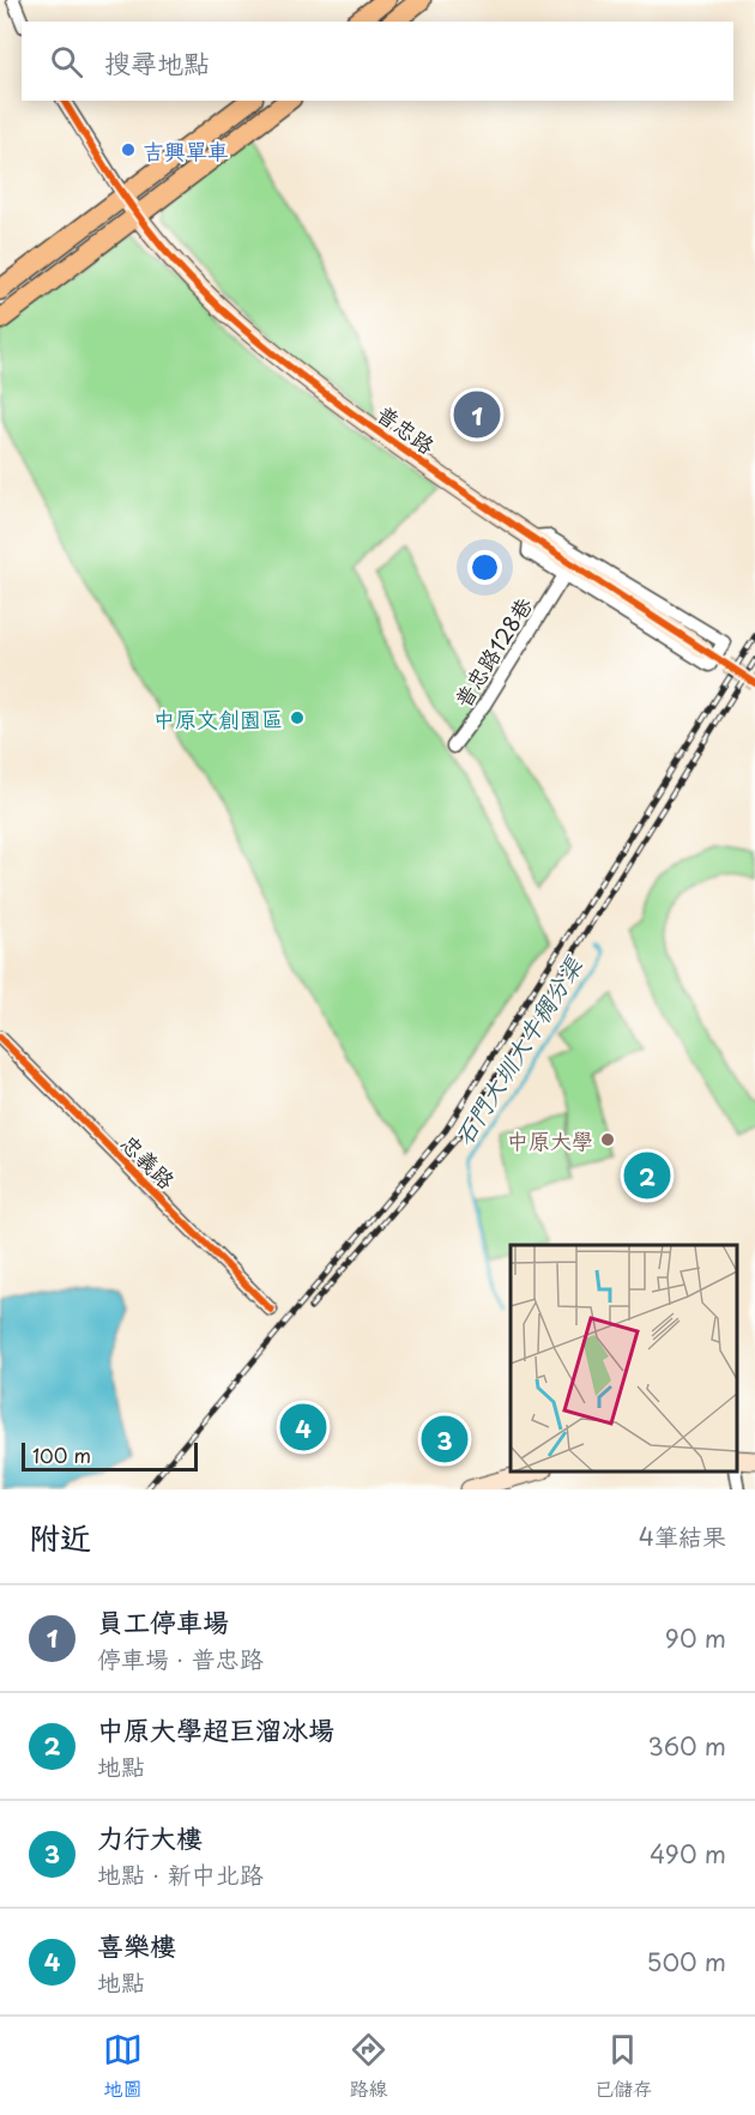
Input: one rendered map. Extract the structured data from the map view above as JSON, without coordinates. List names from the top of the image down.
{
  "streets": {
    "street": ["普忠路", "普忠路128巷", "忠義路"]
  },
  "water": ["石門大圳大牛稠分渠"],
  "places": ["吉興單車", "中原文創園區", "中原大學"],
  "scale_bar": "100 m",
  "page": {
    "search": "搜尋地點",
    "pins": [
      "1",
      "2",
      "4",
      "3"
    ],
    "scale": "100 m",
    "heading": ["附近", "4筆結果"],
    "list": [
      {
        "mark": "1",
        "name": "員工停車場",
        "note": "停車場 · 普忠路",
        "value": "90 m"
      },
      {
        "mark": "2",
        "name": "中原大學超巨溜冰場",
        "note": "地點",
        "value": "360 m"
      },
      {
        "mark": "3",
        "name": "力行大樓",
        "note": "地點 · 新中北路",
        "value": "490 m"
      },
      {
        "mark": "4",
        "name": "喜樂樓",
        "note": "地點",
        "value": "500 m"
      }
    ],
    "nav": ["地圖", "路線", "已儲存"]
  }
}
